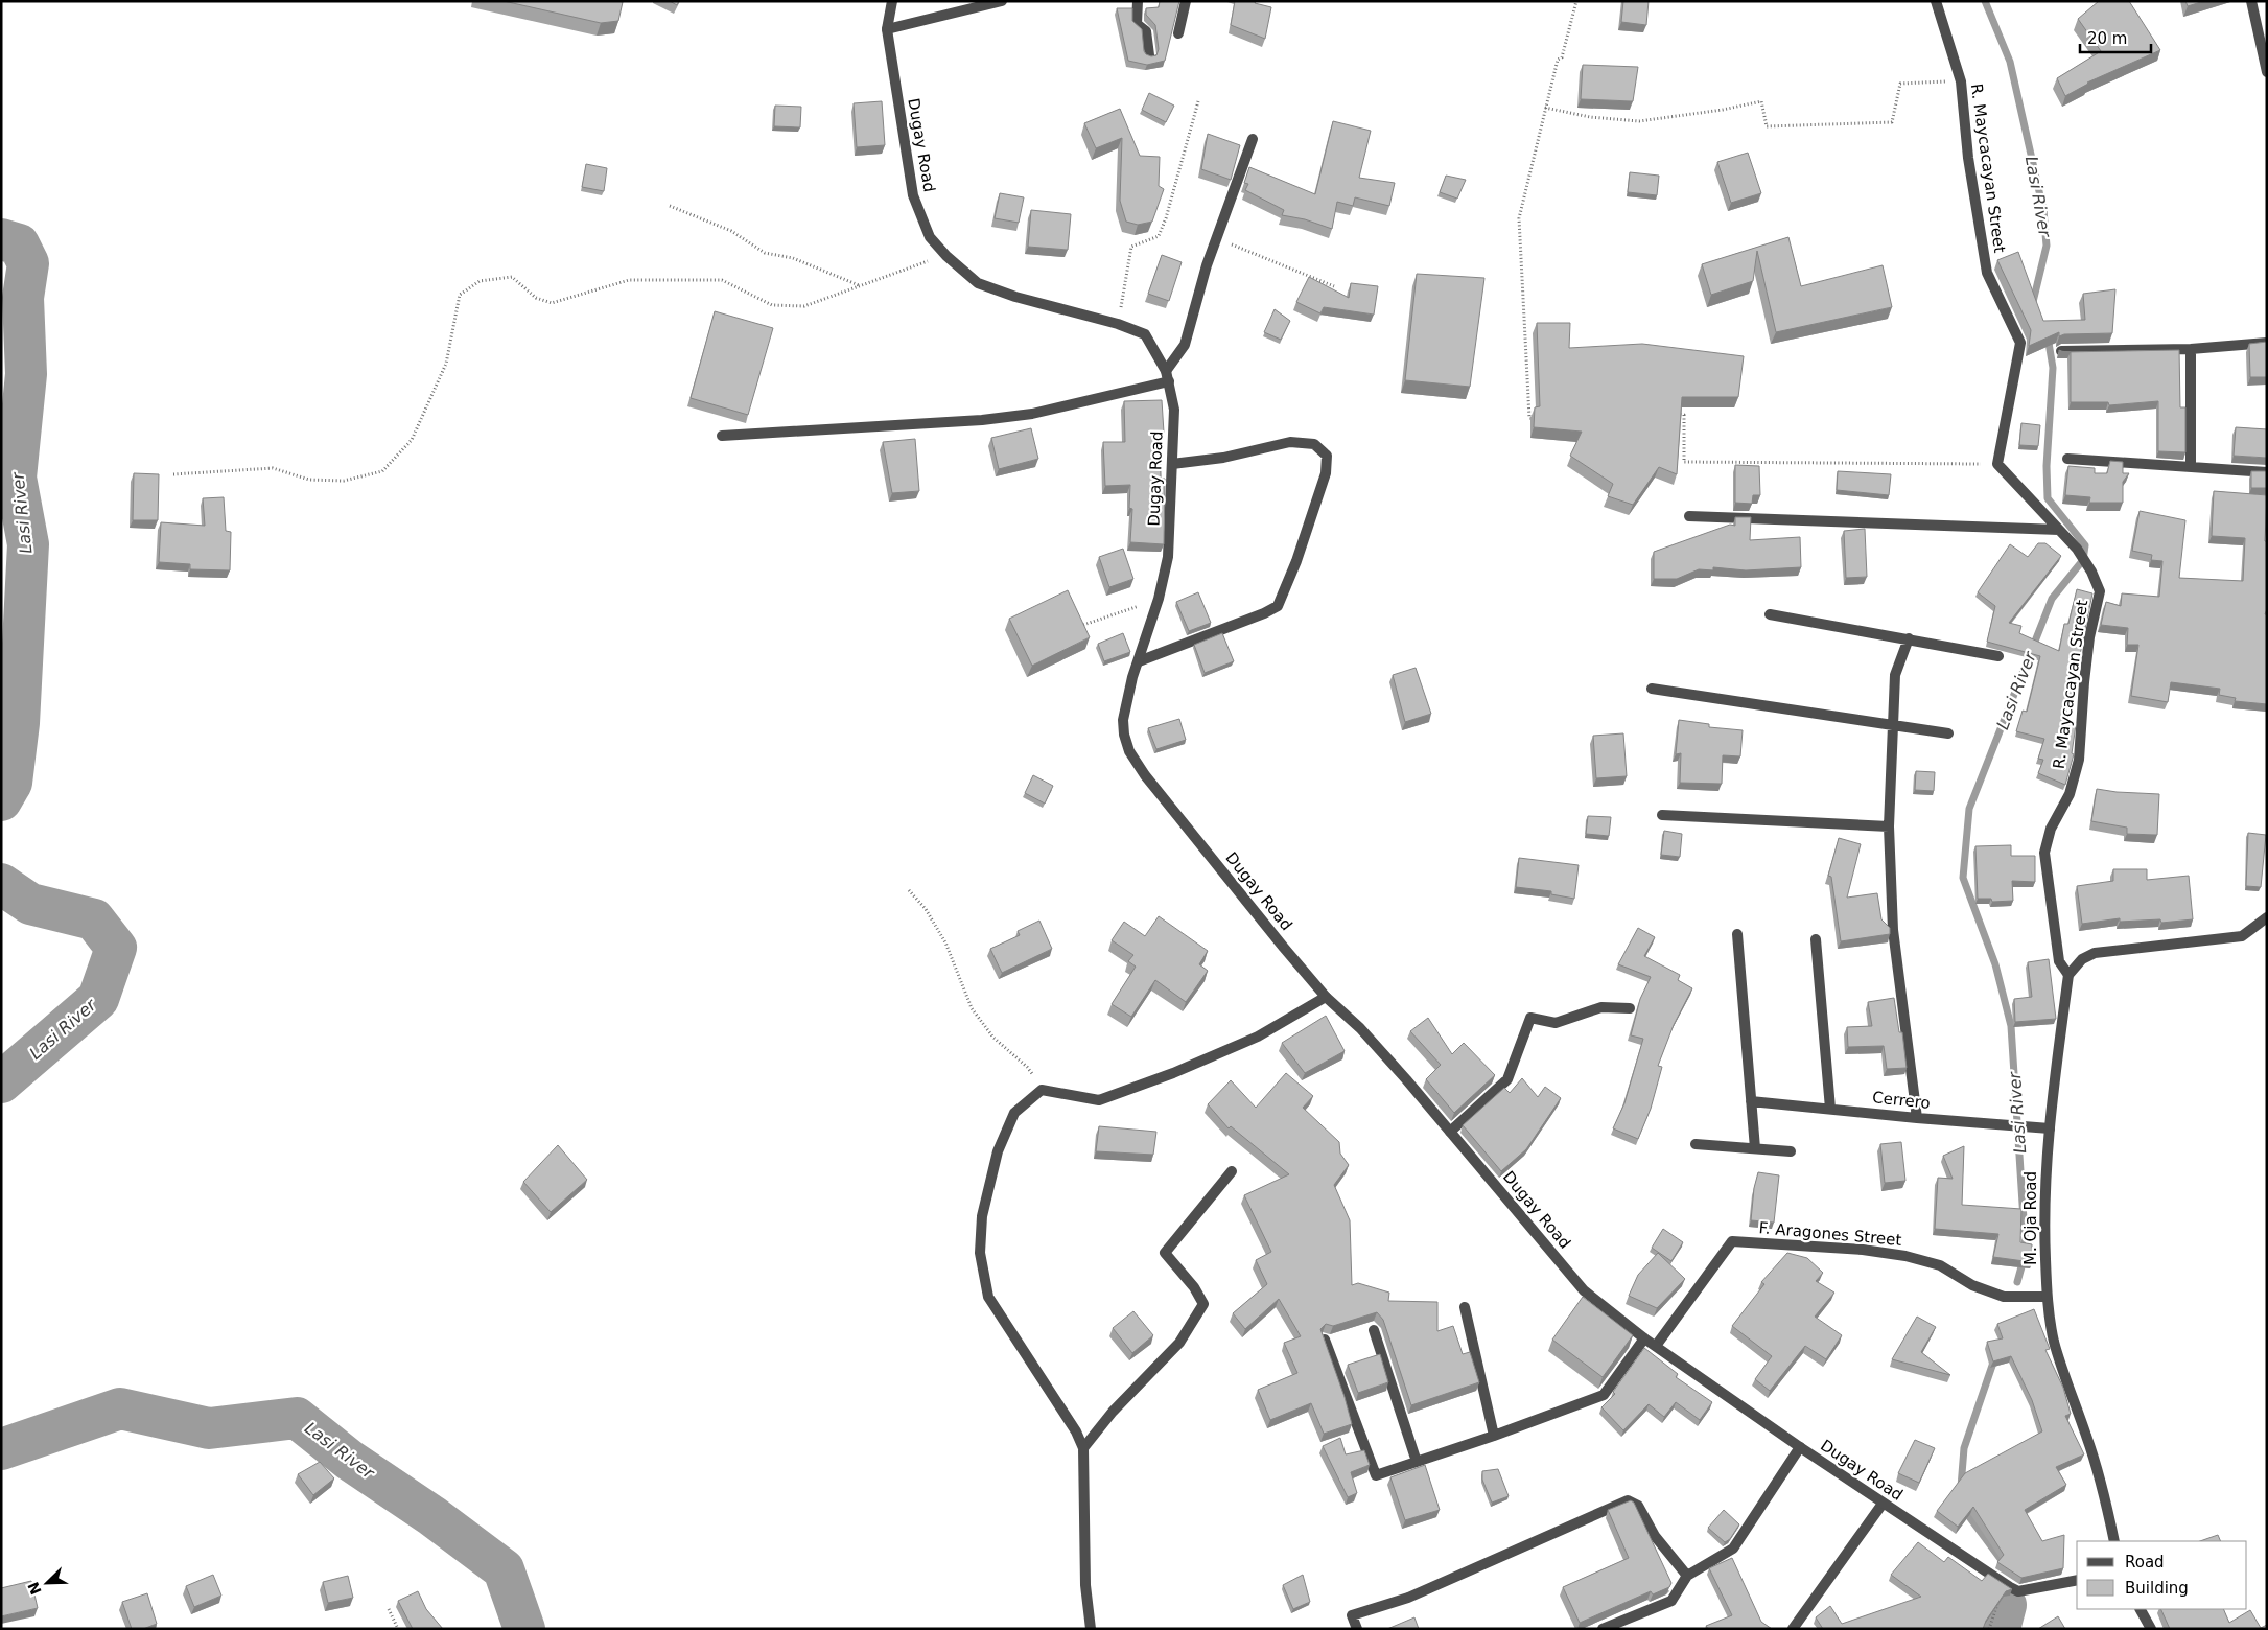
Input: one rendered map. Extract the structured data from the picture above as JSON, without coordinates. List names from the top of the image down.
{
  "streets": {
    "street": [
      "Dugay Road",
      "R. Maycacayan Street",
      "Cerrero",
      "M. Oja Road",
      "F. Aragones Street"
    ]
  },
  "crossings": [
    ["Dugay Road", "F. Aragones Street"],
    ["R. Maycacayan Street", "M. Oja Road"],
    ["Cerrero", "M. Oja Road"],
    ["M. Oja Road", "F. Aragones Street"]
  ],
  "water": ["Lasi River"],
  "legend": ["Road", "Building"],
  "scale_bar": "20 m",
  "north": "bottom left"
}
